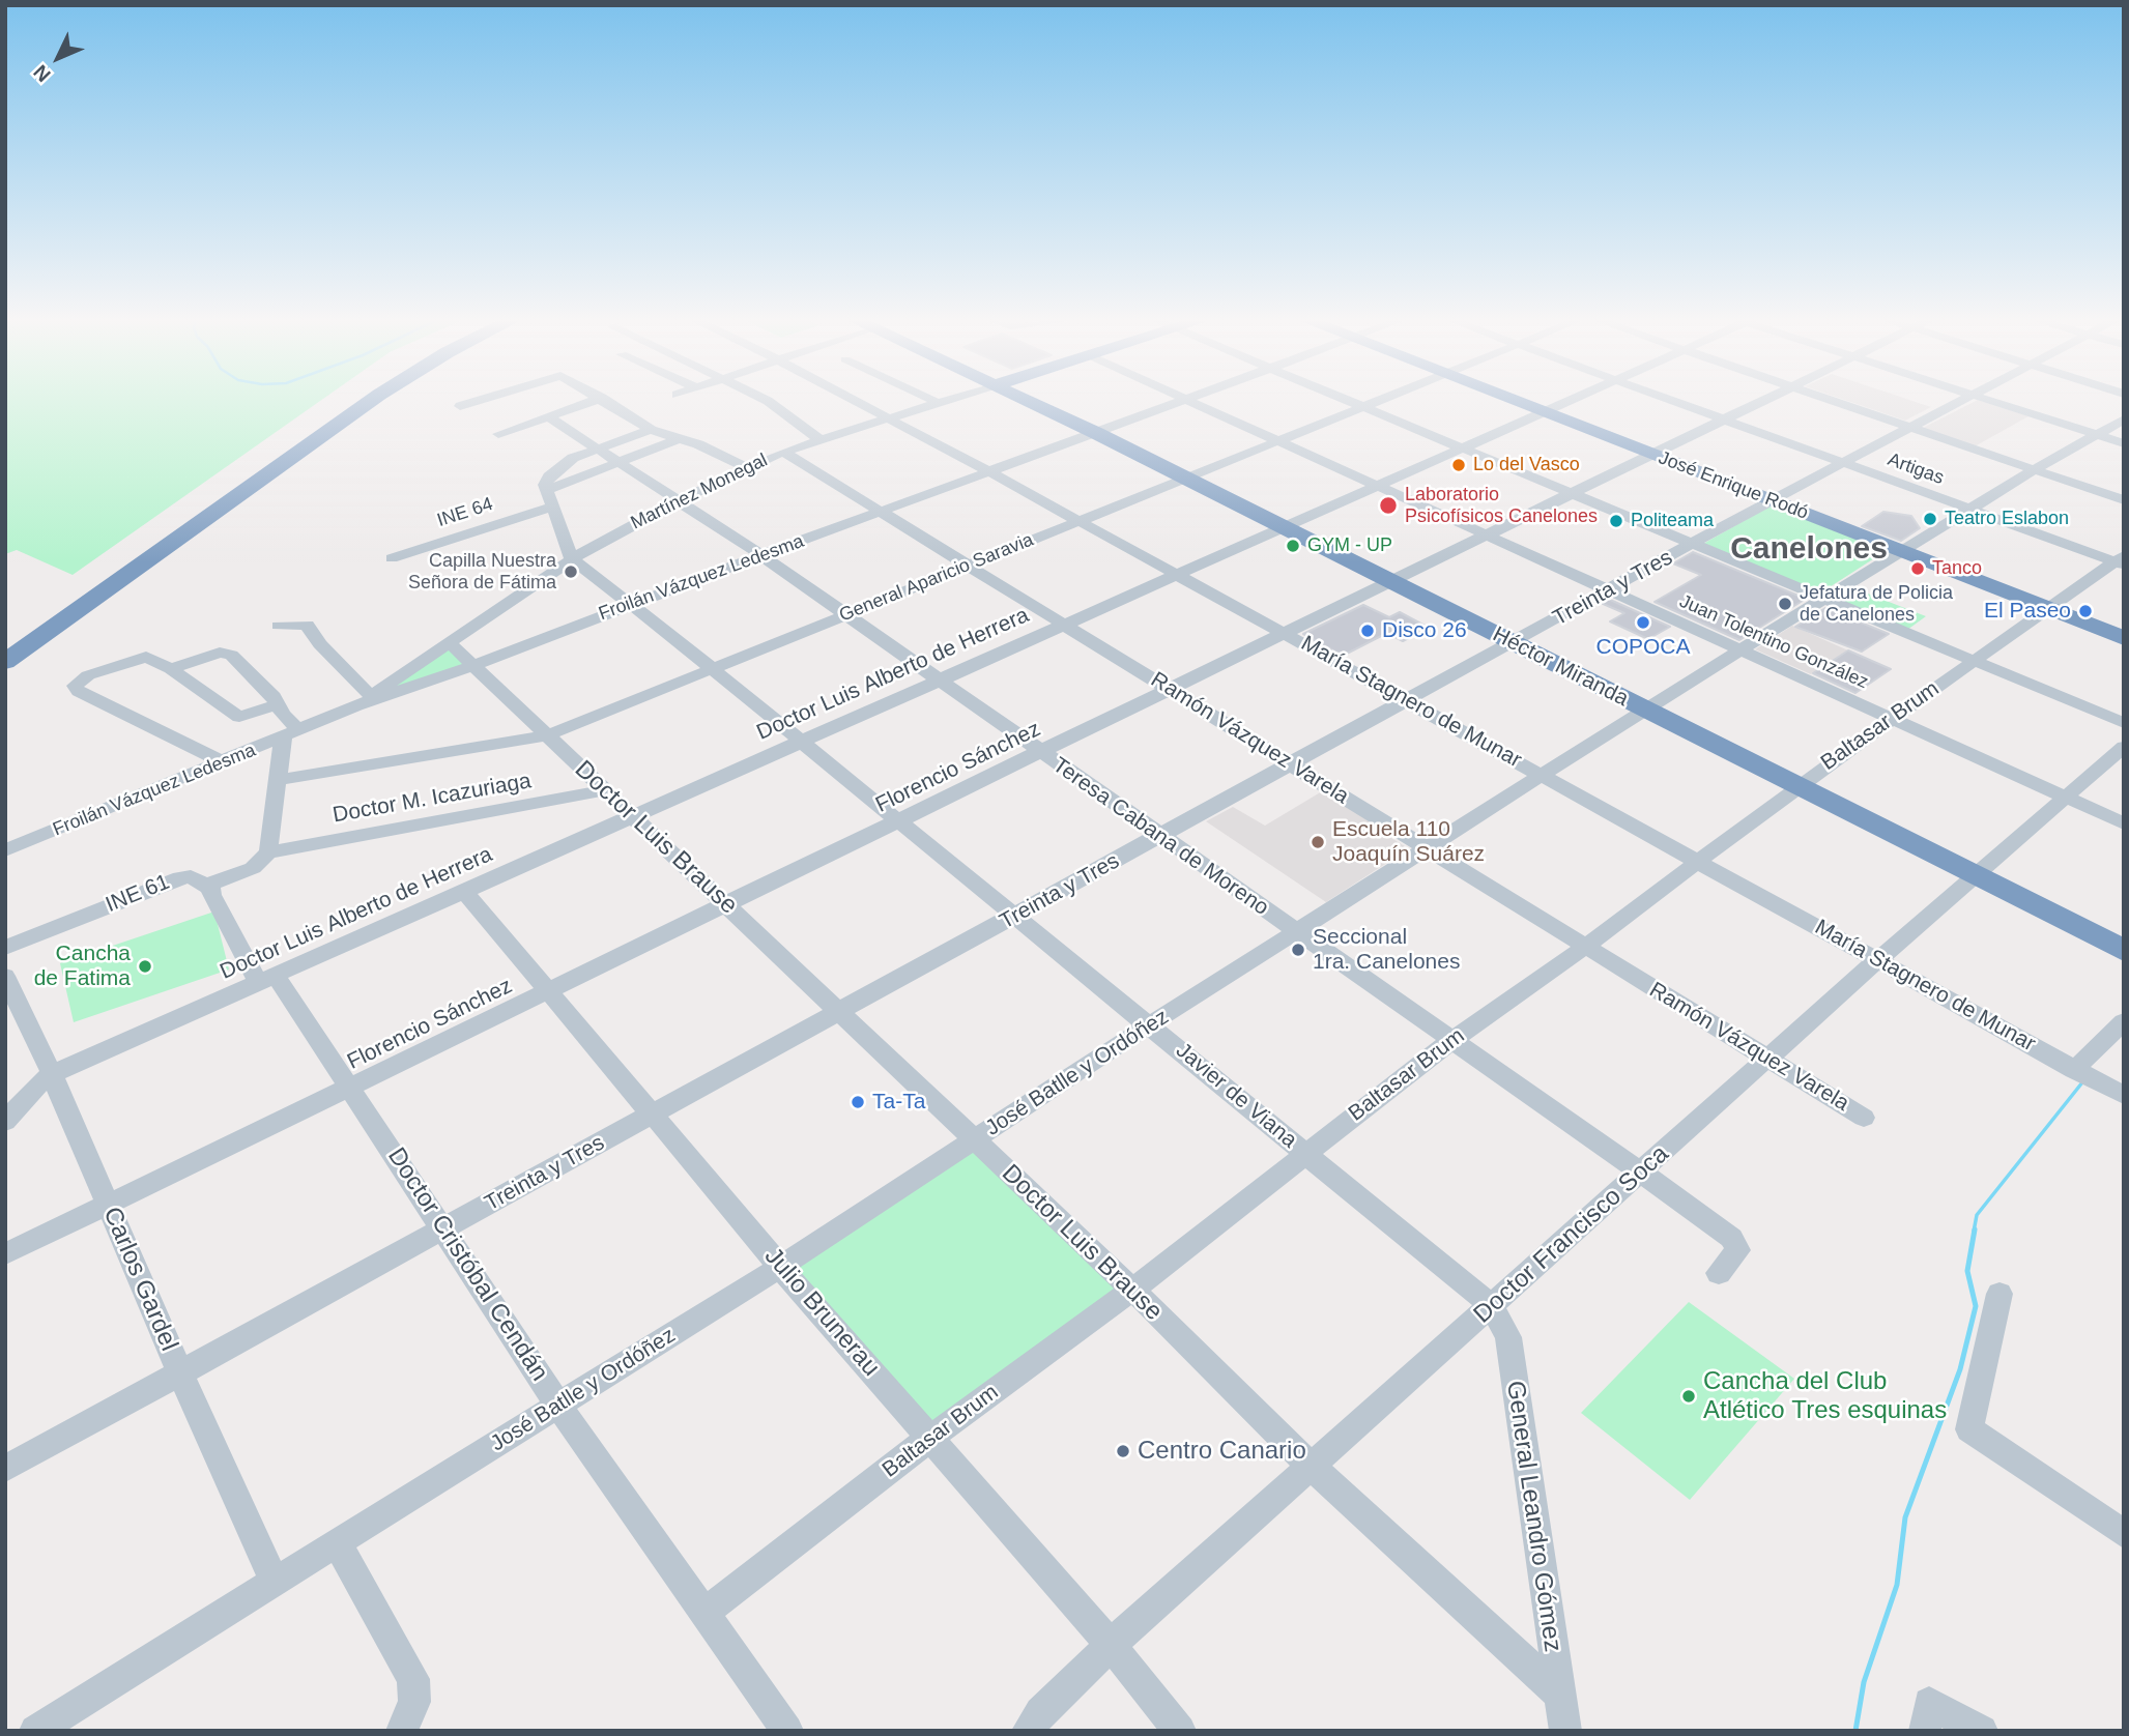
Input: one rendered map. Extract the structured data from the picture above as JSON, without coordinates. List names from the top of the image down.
{
  "streets": {
    "highway": ["José Enrique Rodó", "Héctor Miranda"],
    "street": [
      "Artigas",
      "Martínez Monegal",
      "INE 64",
      "Froilán Vázquez Ledesma",
      "General Aparicio Saravia",
      "Treinta y Tres",
      "Juan Tolentino González",
      "Doctor Luis Alberto de Herrera",
      "María Stagnero de Munar",
      "Baltasar Brum",
      "Ramón Vázquez Varela",
      "Florencio Sánchez",
      "Doctor M. Icazuriaga",
      "Teresa Cabana de Moreno",
      "Doctor Luis Brause",
      "INE 61",
      "José Batlle y Ordóñez",
      "Javier de Viana",
      "Doctor Francisco Soca",
      "Doctor Cristóbal Cendán",
      "Carlos Gardel",
      "Julio Brunerau",
      "General Leandro Gómez"
    ]
  },
  "crossings": [
    ["Artigas", "Treinta y Tres"],
    ["Artigas", "Baltasar Brum"],
    ["Artigas", "Florencio Sánchez"],
    ["Artigas", "José Batlle y Ordóñez"],
    ["José Enrique Rodó", "Treinta y Tres"],
    ["José Enrique Rodó", "Doctor Luis Alberto de Herrera"],
    ["José Enrique Rodó", "Baltasar Brum"],
    ["José Enrique Rodó", "Florencio Sánchez"],
    ["José Enrique Rodó", "José Batlle y Ordóñez"],
    ["Martínez Monegal", "Froilán Vázquez Ledesma"],
    ["Martínez Monegal", "María Stagnero de Munar"],
    ["Martínez Monegal", "Ramón Vázquez Varela"],
    ["Martínez Monegal", "Teresa Cabana de Moreno"],
    ["Martínez Monegal", "Doctor Luis Brause"],
    ["Martínez Monegal", "Javier de Viana"],
    ["Froilán Vázquez Ledesma", "Héctor Miranda"],
    ["Froilán Vázquez Ledesma", "María Stagnero de Munar"],
    ["Froilán Vázquez Ledesma", "Ramón Vázquez Varela"],
    ["Froilán Vázquez Ledesma", "Teresa Cabana de Moreno"],
    ["Froilán Vázquez Ledesma", "Doctor Luis Brause"],
    ["Froilán Vázquez Ledesma", "Javier de Viana"],
    ["General Aparicio Saravia", "Juan Tolentino González"],
    ["General Aparicio Saravia", "Héctor Miranda"],
    ["General Aparicio Saravia", "María Stagnero de Munar"],
    ["General Aparicio Saravia", "Ramón Vázquez Varela"],
    ["General Aparicio Saravia", "Teresa Cabana de Moreno"],
    ["General Aparicio Saravia", "Doctor Luis Brause"],
    ["General Aparicio Saravia", "Javier de Viana"],
    ["Treinta y Tres", "Juan Tolentino González"],
    ["Treinta y Tres", "Héctor Miranda"],
    ["Treinta y Tres", "María Stagnero de Munar"],
    ["Treinta y Tres", "Ramón Vázquez Varela"],
    ["Treinta y Tres", "Teresa Cabana de Moreno"],
    ["Treinta y Tres", "Doctor Luis Brause"],
    ["Treinta y Tres", "Javier de Viana"],
    ["Treinta y Tres", "Doctor Cristóbal Cendán"],
    ["Treinta y Tres", "Carlos Gardel"],
    ["Treinta y Tres", "Julio Brunerau"],
    ["Juan Tolentino González", "Doctor Luis Alberto de Herrera"],
    ["Juan Tolentino González", "Baltasar Brum"],
    ["Juan Tolentino González", "Florencio Sánchez"],
    ["Juan Tolentino González", "José Batlle y Ordóñez"],
    ["Juan Tolentino González", "Doctor Francisco Soca"],
    ["Héctor Miranda", "Doctor Luis Alberto de Herrera"],
    ["Héctor Miranda", "Baltasar Brum"],
    ["Héctor Miranda", "Florencio Sánchez"],
    ["Héctor Miranda", "José Batlle y Ordóñez"],
    ["Héctor Miranda", "Doctor Francisco Soca"],
    ["Doctor Luis Alberto de Herrera", "María Stagnero de Munar"],
    ["Doctor Luis Alberto de Herrera", "Ramón Vázquez Varela"],
    ["Doctor Luis Alberto de Herrera", "Teresa Cabana de Moreno"],
    ["Doctor Luis Alberto de Herrera", "Doctor Luis Brause"],
    ["Doctor Luis Alberto de Herrera", "Javier de Viana"],
    ["Doctor Luis Alberto de Herrera", "Doctor Cristóbal Cendán"],
    ["Doctor Luis Alberto de Herrera", "Carlos Gardel"],
    ["Doctor Luis Alberto de Herrera", "Julio Brunerau"],
    ["María Stagnero de Munar", "Baltasar Brum"],
    ["María Stagnero de Munar", "Florencio Sánchez"],
    ["María Stagnero de Munar", "José Batlle y Ordóñez"],
    ["María Stagnero de Munar", "Doctor Francisco Soca"],
    ["Baltasar Brum", "Ramón Vázquez Varela"],
    ["Baltasar Brum", "Teresa Cabana de Moreno"],
    ["Baltasar Brum", "Doctor Luis Brause"],
    ["Baltasar Brum", "Javier de Viana"],
    ["Baltasar Brum", "Doctor Cristóbal Cendán"],
    ["Baltasar Brum", "Julio Brunerau"],
    ["Ramón Vázquez Varela", "Florencio Sánchez"],
    ["Ramón Vázquez Varela", "José Batlle y Ordóñez"],
    ["Ramón Vázquez Varela", "Doctor Francisco Soca"],
    ["Florencio Sánchez", "Teresa Cabana de Moreno"],
    ["Florencio Sánchez", "Doctor Luis Brause"],
    ["Florencio Sánchez", "Javier de Viana"],
    ["Florencio Sánchez", "Doctor Cristóbal Cendán"],
    ["Florencio Sánchez", "Carlos Gardel"],
    ["Florencio Sánchez", "Julio Brunerau"],
    ["Doctor M. Icazuriaga", "Doctor Luis Brause"],
    ["Doctor M. Icazuriaga", "INE 61"],
    ["Teresa Cabana de Moreno", "José Batlle y Ordóñez"],
    ["Teresa Cabana de Moreno", "Doctor Francisco Soca"],
    ["Doctor Luis Brause", "José Batlle y Ordóñez"],
    ["Doctor Luis Brause", "Doctor Francisco Soca"],
    ["Doctor Luis Brause", "General Leandro Gómez"],
    ["José Batlle y Ordóñez", "Javier de Viana"],
    ["José Batlle y Ordóñez", "Doctor Cristóbal Cendán"],
    ["José Batlle y Ordóñez", "Carlos Gardel"],
    ["José Batlle y Ordóñez", "Julio Brunerau"],
    ["Javier de Viana", "Doctor Francisco Soca"],
    ["Javier de Viana", "General Leandro Gómez"],
    ["Doctor Francisco Soca", "Julio Brunerau"],
    ["Doctor Francisco Soca", "General Leandro Gómez"]
  ],
  "districts": ["Canelones"],
  "places": [
    "Lo del Vasco",
    "Laboratorio Psicofísicos Canelones",
    "Teatro Eslabon",
    "Politeama",
    "GYM - UP",
    "Tanco",
    "Capilla Nuestra Señora de Fátima",
    "Jefatura de Policia de Canelones",
    "El Paseo",
    "COPOCA",
    "Disco 26",
    "Escuela 110 Joaquín Suárez",
    "Seccional 1ra. Canelones",
    "Cancha de Fatima",
    "Ta-Ta",
    "Cancha del Club Atlético Tres esquinas",
    "Centro Canario"
  ],
  "north": "bottom left"
}
